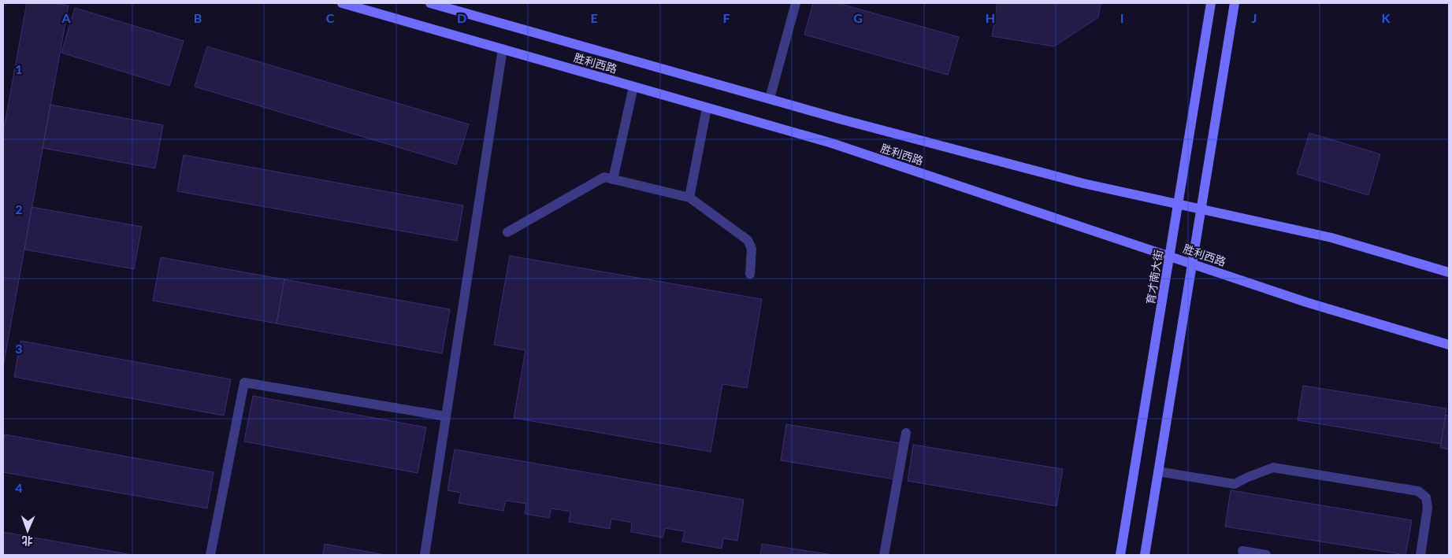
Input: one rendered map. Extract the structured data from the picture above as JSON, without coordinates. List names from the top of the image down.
{
  "streets": {
    "main road": ["胜利西路", "育才南大街"]
  },
  "crossings": [
    ["胜利西路", "育才南大街"]
  ],
  "north": "bottom",
  "grid": {
    "columns": [
      "A",
      "B",
      "C",
      "D",
      "E",
      "F",
      "G",
      "H",
      "I",
      "J",
      "K"
    ],
    "rows": [
      "1",
      "2",
      "3",
      "4"
    ]
  }
}
